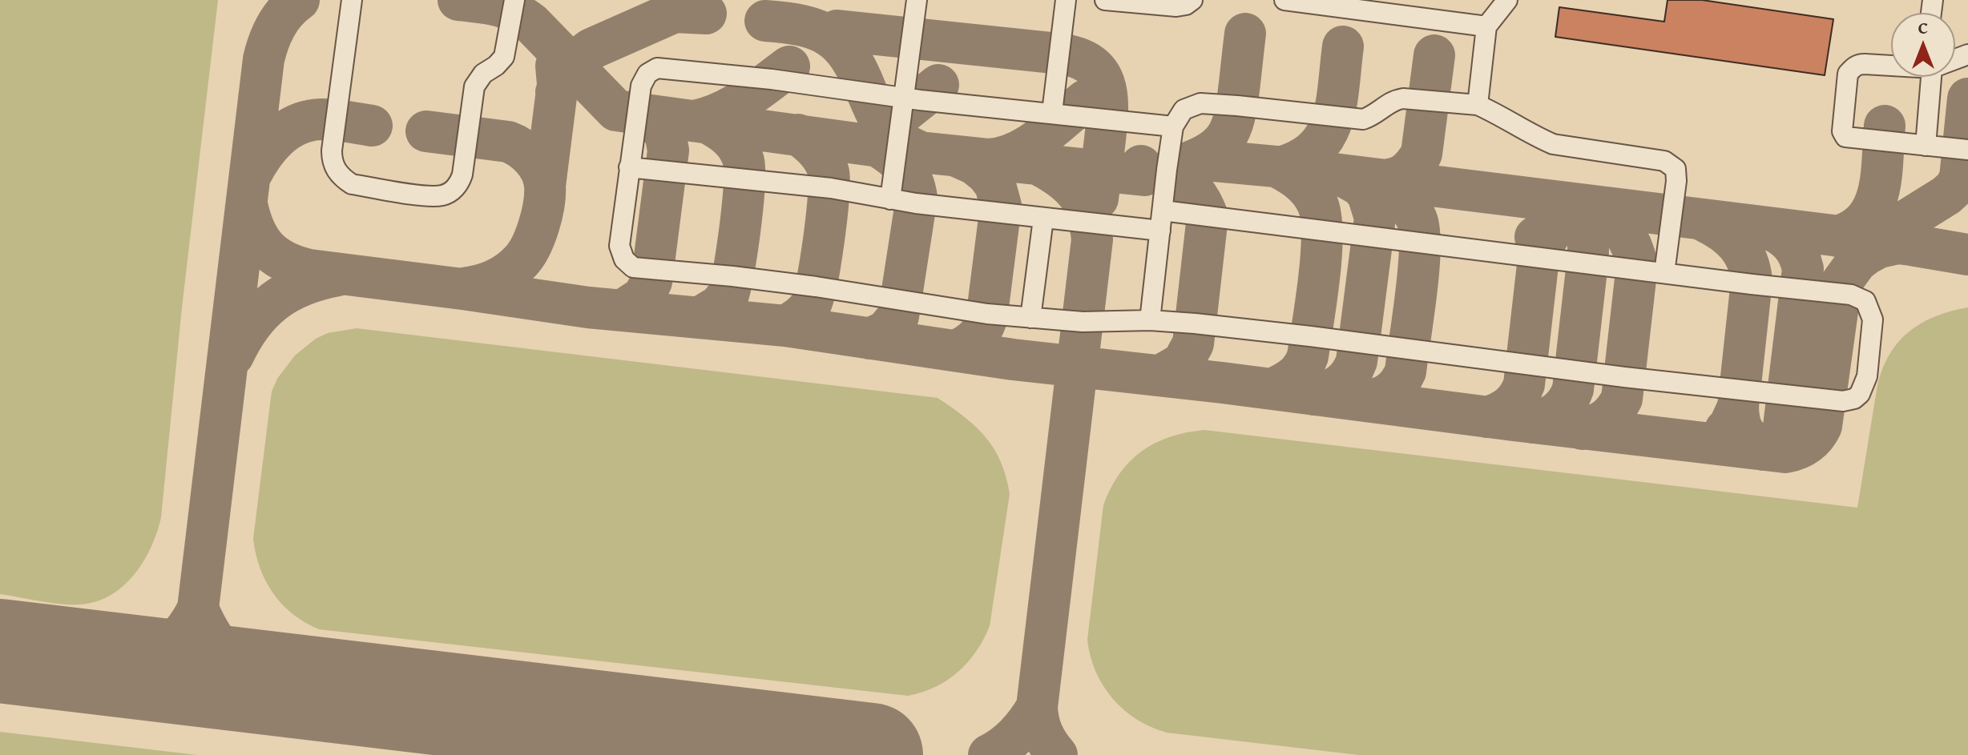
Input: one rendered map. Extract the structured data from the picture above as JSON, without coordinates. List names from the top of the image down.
{
  "north": "top"
}
